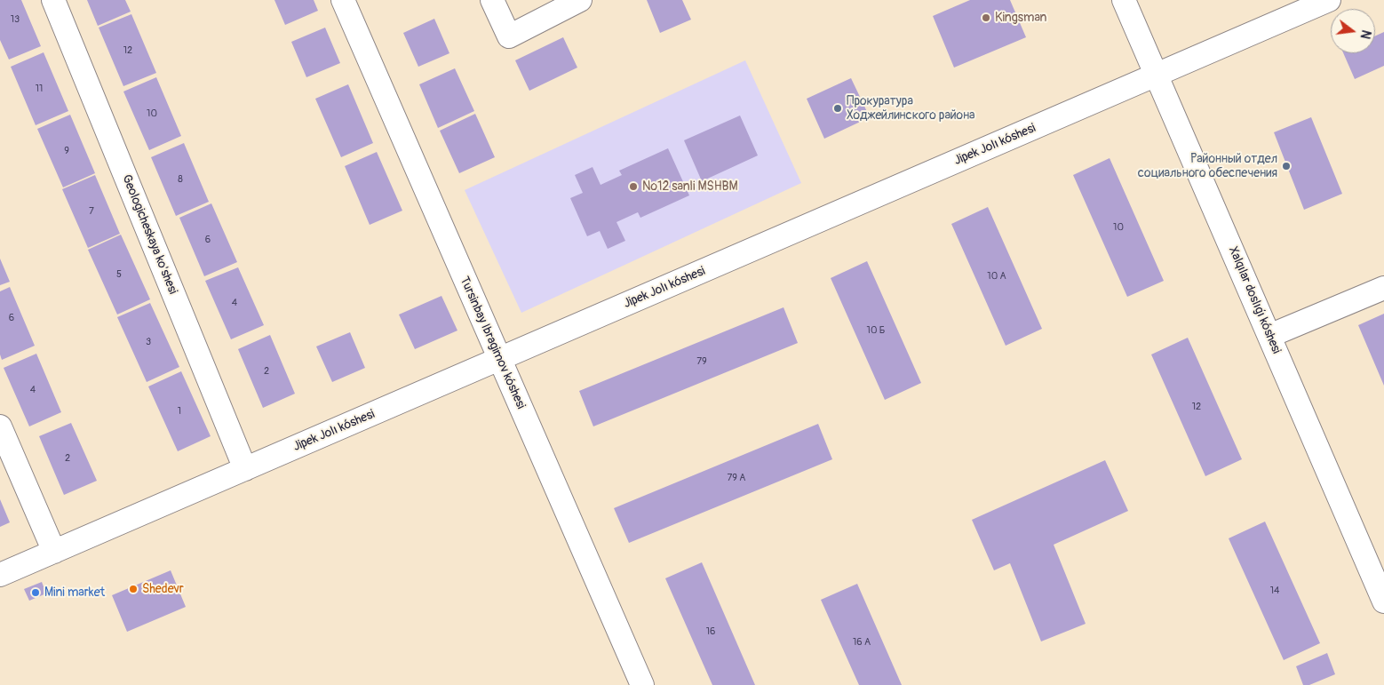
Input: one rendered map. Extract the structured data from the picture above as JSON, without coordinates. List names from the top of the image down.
{
  "streets": {
    "street": [
      "Jipek Jolı kóshesi",
      "Geologicheskaya ko'shesi",
      "Xalqılar doslıǵı kóshesi",
      "Tursinbay Ibragimov kóshesi"
    ]
  },
  "crossings": [
    ["Jipek Jolı kóshesi", "Geologicheskaya ko'shesi"],
    ["Jipek Jolı kóshesi", "Xalqılar doslıǵı kóshesi"],
    ["Jipek Jolı kóshesi", "Tursinbay Ibragimov kóshesi"]
  ],
  "places": [
    "Kingsman",
    "Прокуратура Ходжейлинского района",
    "Районный отдел социального обеспечения",
    "№12 sanli MSHBM",
    "Shedevr",
    "Mini market"
  ],
  "house_numbers": [
    "13",
    "12",
    "11",
    "10",
    "9",
    "8",
    "7",
    "10",
    "6",
    "5",
    "10 А",
    "4",
    "6",
    "10 Б",
    "3",
    "79",
    "2",
    "4",
    "12",
    "1",
    "2",
    "79 А",
    "14",
    "16",
    "16 А"
  ],
  "north": "right"
}
